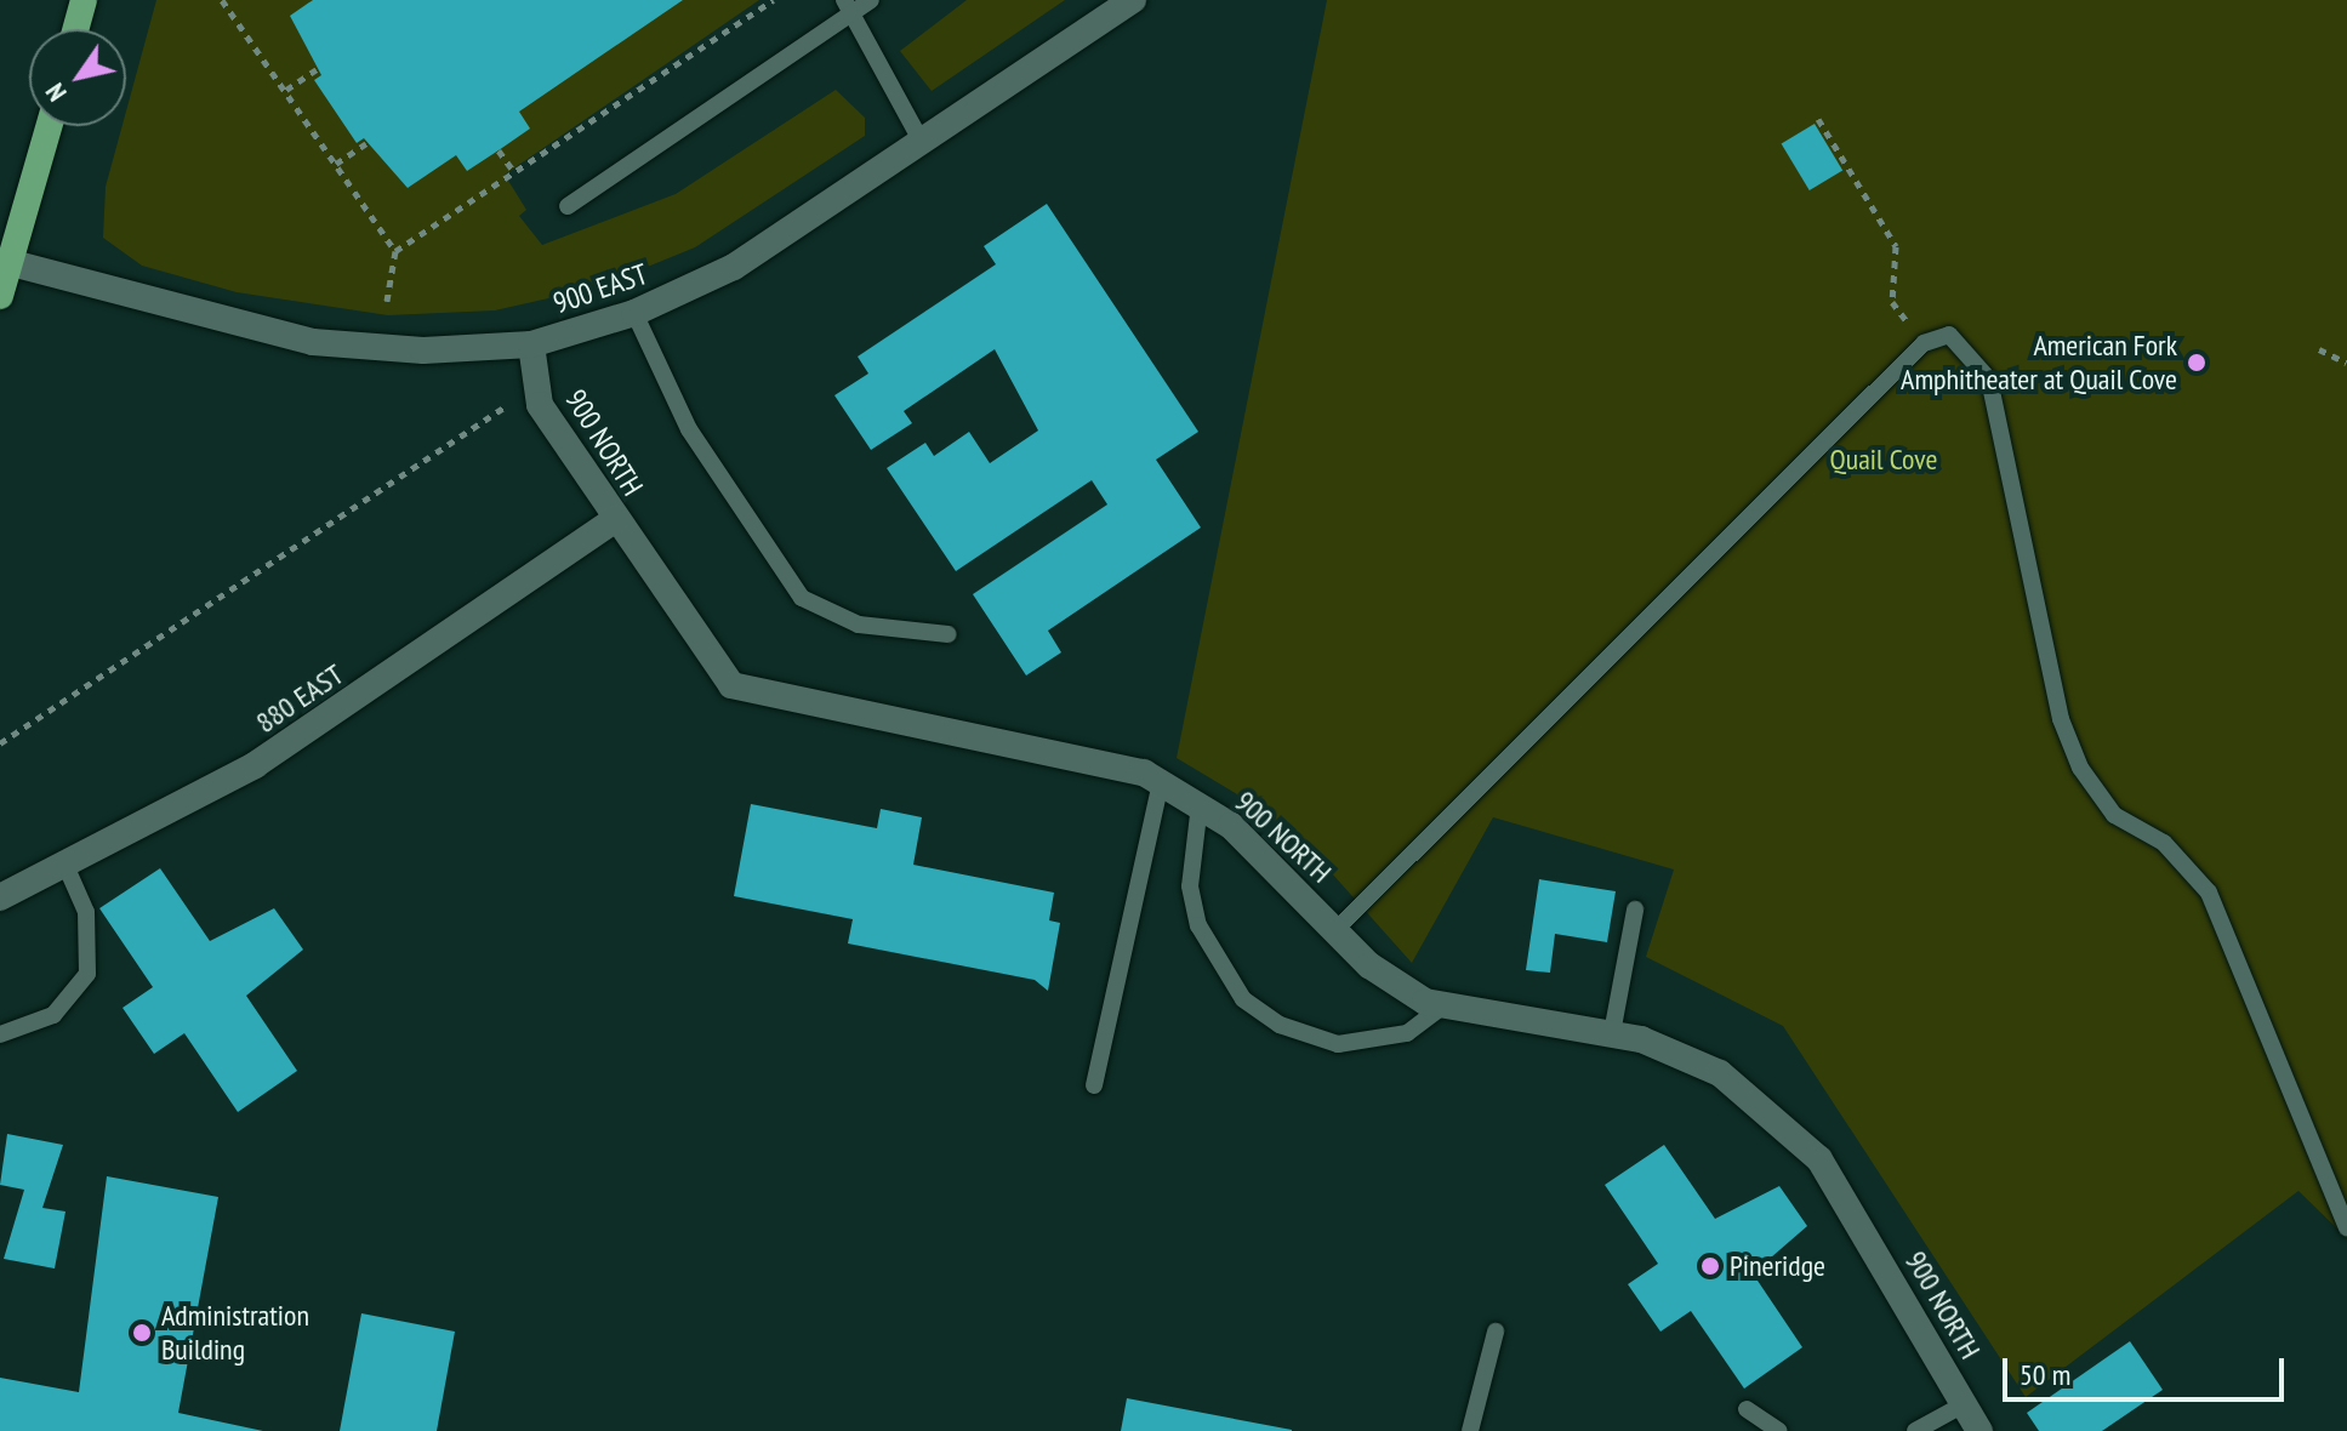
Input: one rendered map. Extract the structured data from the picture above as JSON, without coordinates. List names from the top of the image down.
{
  "streets": {
    "street": ["900 EAST", "900 NORTH", "880 EAST"]
  },
  "crossings": [
    ["900 EAST", "900 NORTH"],
    ["900 NORTH", "880 EAST"]
  ],
  "parks": ["Quail Cove"],
  "places": ["American Fork Amphitheater at Quail Cove", "Pineridge", "Administration Building"],
  "scale_bar": "50 m",
  "north": "bottom left"
}
